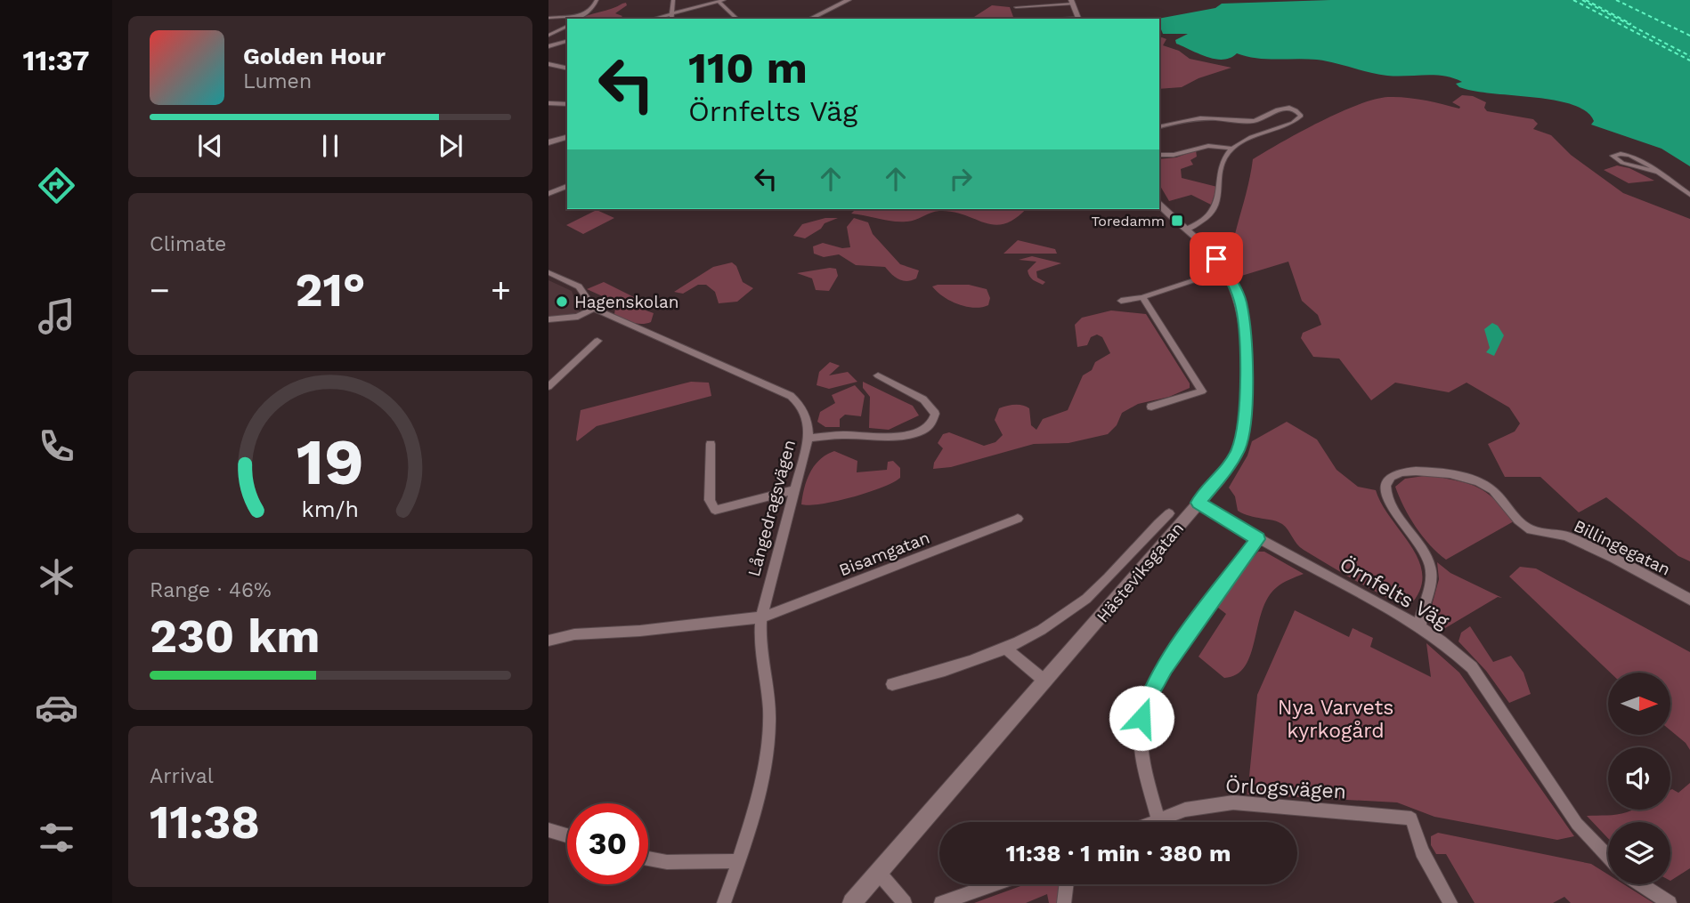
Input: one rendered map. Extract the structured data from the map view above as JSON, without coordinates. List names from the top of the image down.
{
  "streets": {
    "street": [
      "Långedragsvägen",
      "Billingegatan",
      "Bisamgatan",
      "Hästeviksgatan",
      "Örnfelts Väg",
      "Örlogsvägen"
    ]
  },
  "crossings": [
    ["Långedragsvägen", "Bisamgatan"],
    ["Billingegatan", "Örnfelts Väg"],
    ["Hästeviksgatan", "Örnfelts Väg"]
  ],
  "parks": ["Nya Varvets kyrkogård"],
  "places": {
    "transit": ["Toredamm"],
    "other": ["Hagenskolan"]
  },
  "north": "right",
  "page": {
    "tabs": "11:37",
    "turn": ["110 m", "Örnfelts Väg"],
    "song": ["Golden Hour", "Lumen"],
    "tile": [
      "Climate",
      ["Range · 46%", "230 km"],
      ["Arrival", "11:38"]
    ],
    "heat": ["−", "21°", "+"],
    "limit": "30",
    "trip": "11:38 · 1 min · 380 m",
    "gauge": ["19", "km/h"]
  }
}
